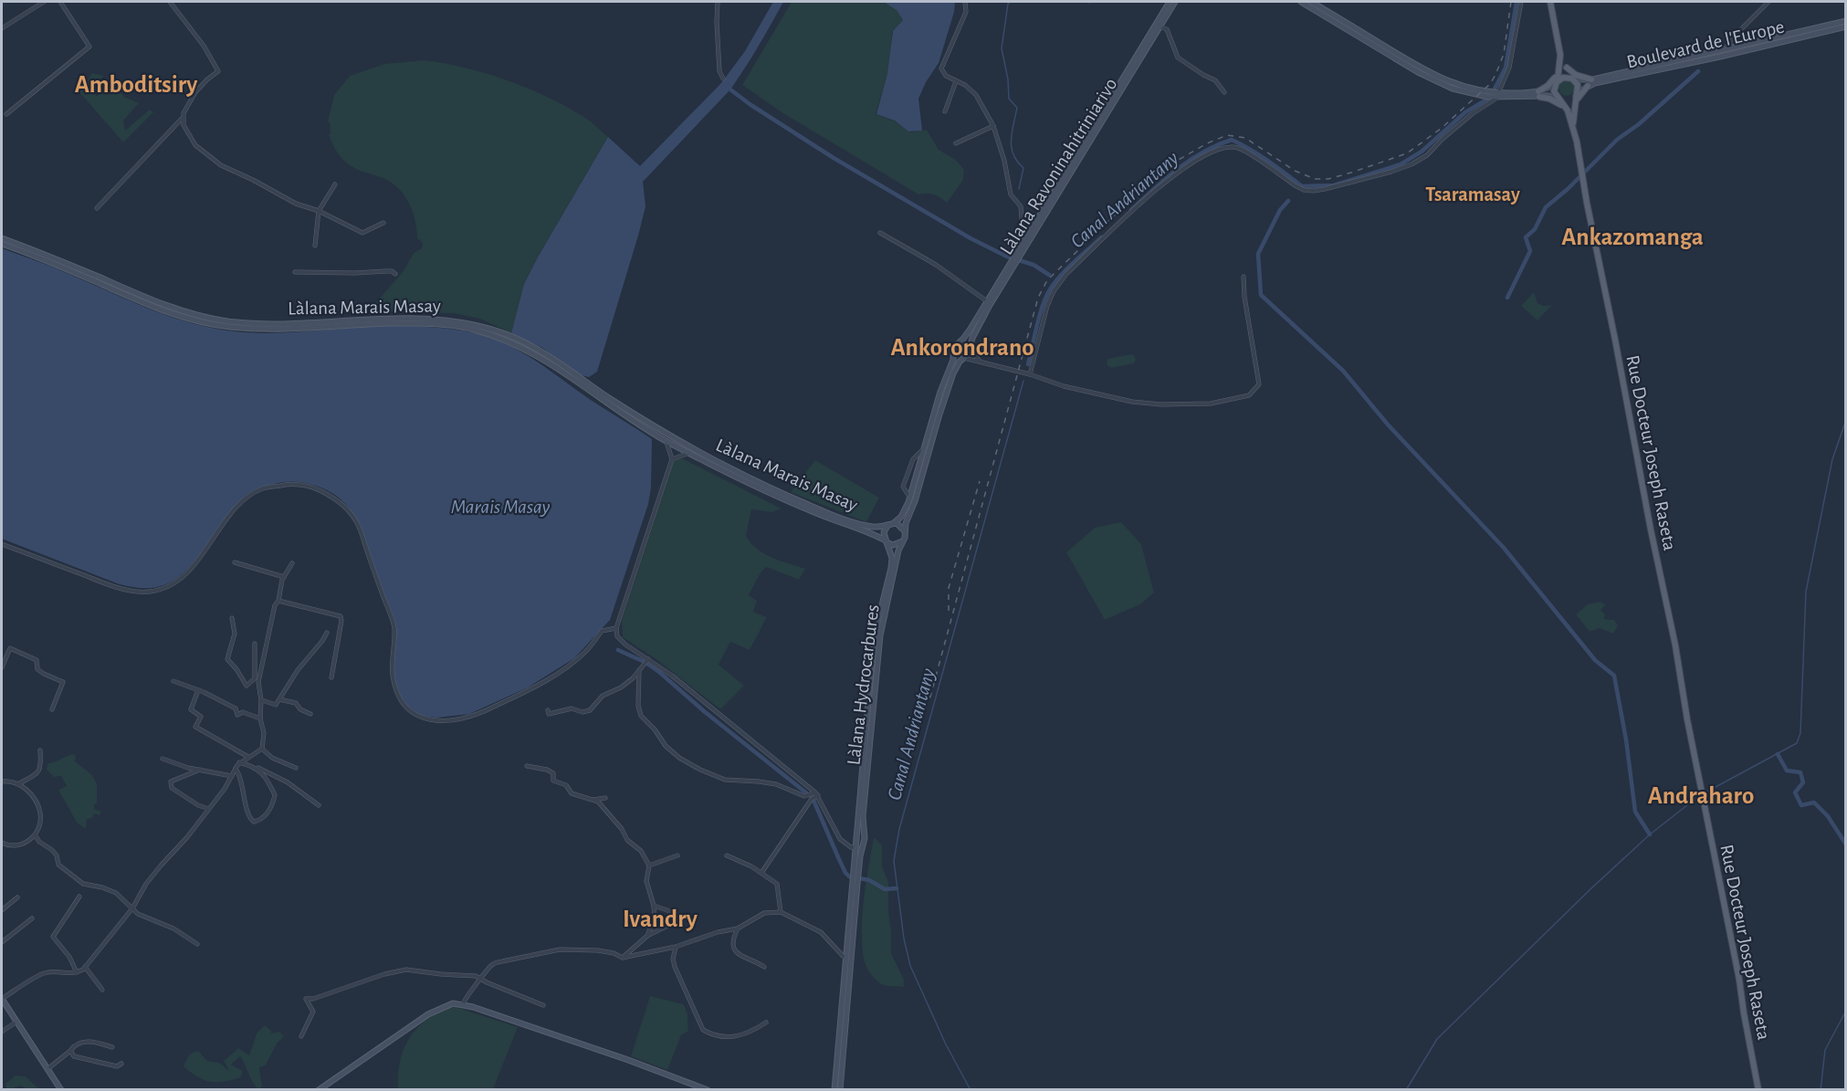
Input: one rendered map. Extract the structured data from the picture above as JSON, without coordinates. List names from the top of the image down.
{
  "streets": {
    "main road": [
      "Boulevard de l'Europe",
      "Làlana Ravoninahitriniarivo",
      "Làlana Marais Masay",
      "Rue Docteur Joseph Raseta",
      "Làlana Hydrocarbures"
    ]
  },
  "crossings": [
    ["Boulevard de l'Europe", "Rue Docteur Joseph Raseta"],
    ["Làlana Ravoninahitriniarivo", "Làlana Marais Masay"],
    ["Làlana Ravoninahitriniarivo", "Làlana Hydrocarbures"],
    ["Làlana Marais Masay", "Làlana Hydrocarbures"]
  ],
  "districts": [
    "Amboditsiry",
    "Tsaramasay",
    "Ankazomanga",
    "Ankorondrano",
    "Andraharo",
    "Ivandry"
  ],
  "water": ["Canal Andriantany", "Marais Masay"]
}
